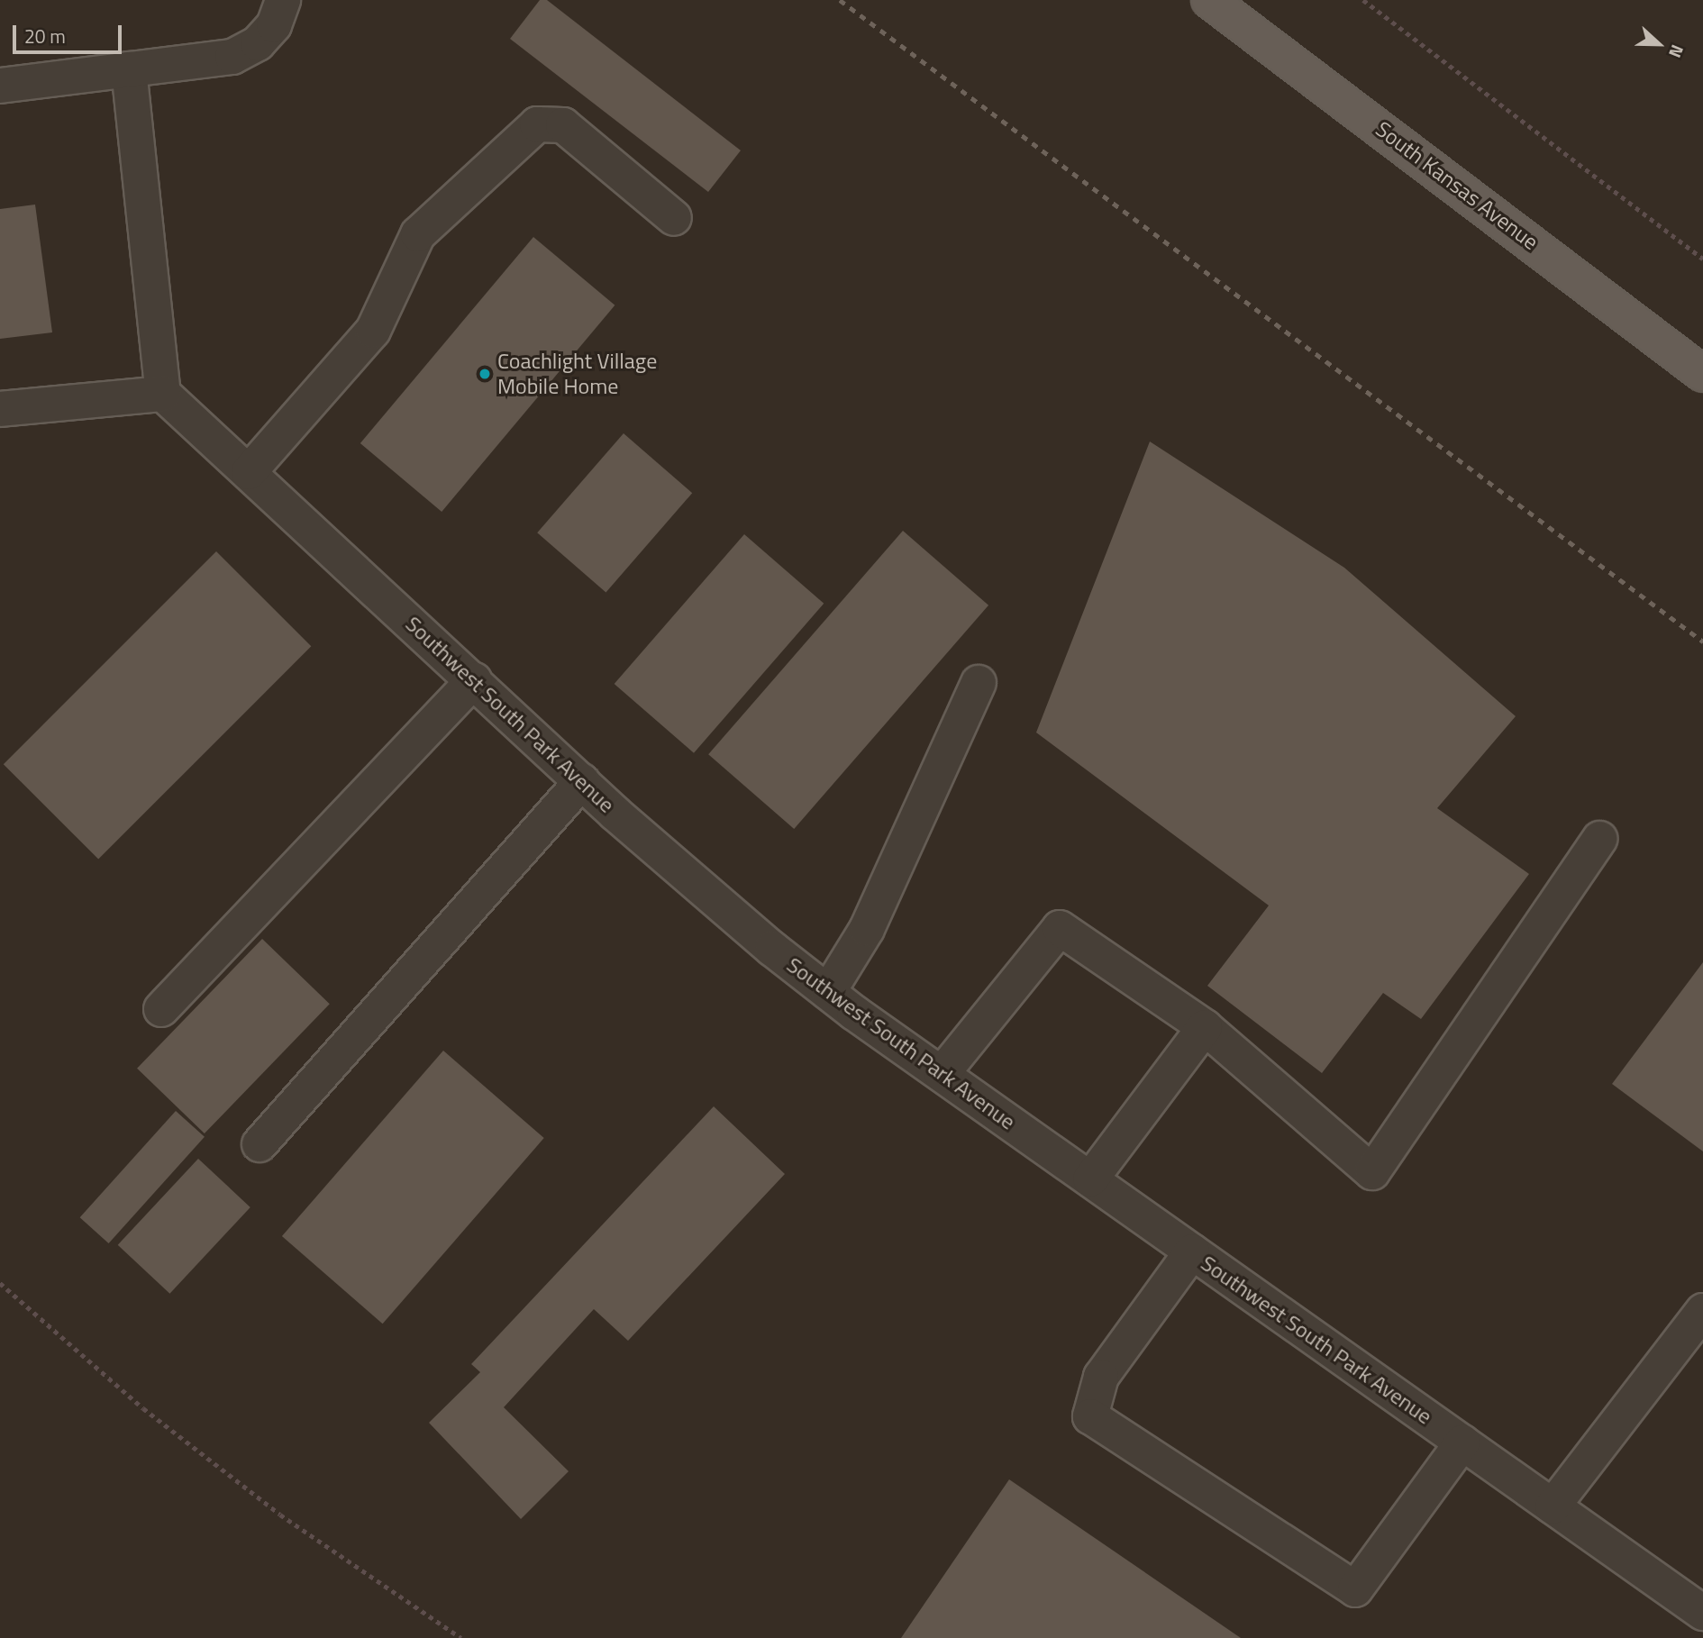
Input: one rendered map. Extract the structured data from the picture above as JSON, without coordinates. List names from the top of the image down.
{
  "streets": {
    "main road": ["South Kansas Avenue"],
    "street": ["Southwest South Park Avenue"]
  },
  "places": ["Coachlight Village Mobile Home"],
  "scale_bar": "20 m",
  "north": "right"
}
